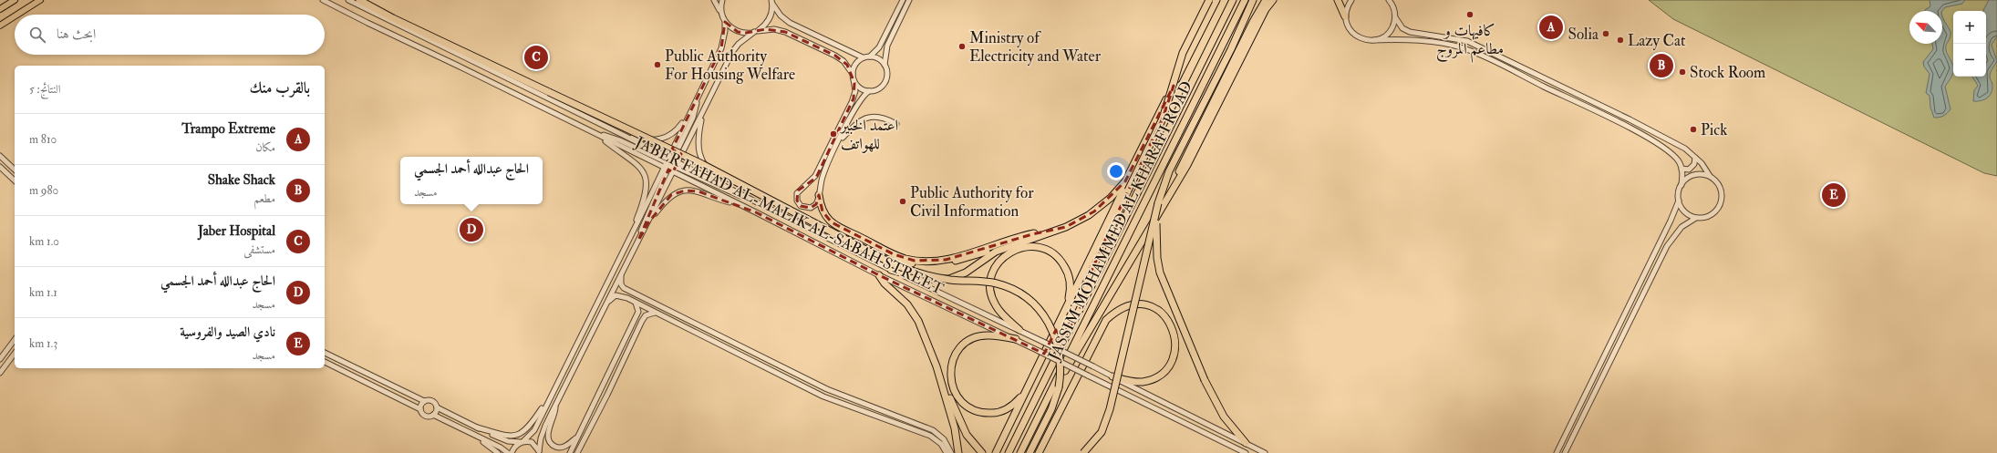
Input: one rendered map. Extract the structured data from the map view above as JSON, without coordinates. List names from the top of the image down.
{
  "streets": {
    "highway": ["JASSIM MOHAMMED AL KHARAFI ROAD"],
    "street": ["JABER FAHAD AL-MALIK AL-SABAH STREET"]
  },
  "places": [
    "كافيهات و مطاعم المروج",
    "Solia",
    "Lazy Cat",
    "Ministry of Electricity and Water",
    "Public Authority For Housing Welfare",
    "Stock Room",
    "Pick",
    "اعتمد الخبير للهواتف",
    "Public Authority for Civil Information"
  ],
  "north": "top left",
  "page": {
    "map_buttons": ["+", "−"],
    "pins": [
      "A",
      "C",
      "B",
      "E",
      "D"
    ],
    "search": "ابحث هنا",
    "heading": ["بالقرب منك", "النتائج: 5"],
    "list": [
      {
        "mark": "A",
        "name": "Trampo Extreme",
        "note": "مكان",
        "value": "810 m"
      },
      {
        "mark": "B",
        "name": "Shake Shack",
        "note": "مطعم",
        "value": "980 m"
      },
      {
        "mark": "C",
        "name": "Jaber Hospital",
        "note": "مستشفى",
        "value": "1.0 km"
      },
      {
        "mark": "D",
        "name": "الحاج عبدالله أحمد الجسمي",
        "note": "مسجد",
        "value": "1.1 km"
      },
      {
        "mark": "E",
        "name": "نادي الصيد والفروسية",
        "note": "مسجد",
        "value": "1.3 km"
      }
    ],
    "popup": ["الحاج عبدالله أحمد الجسمي", "مسجد"]
  }
}
